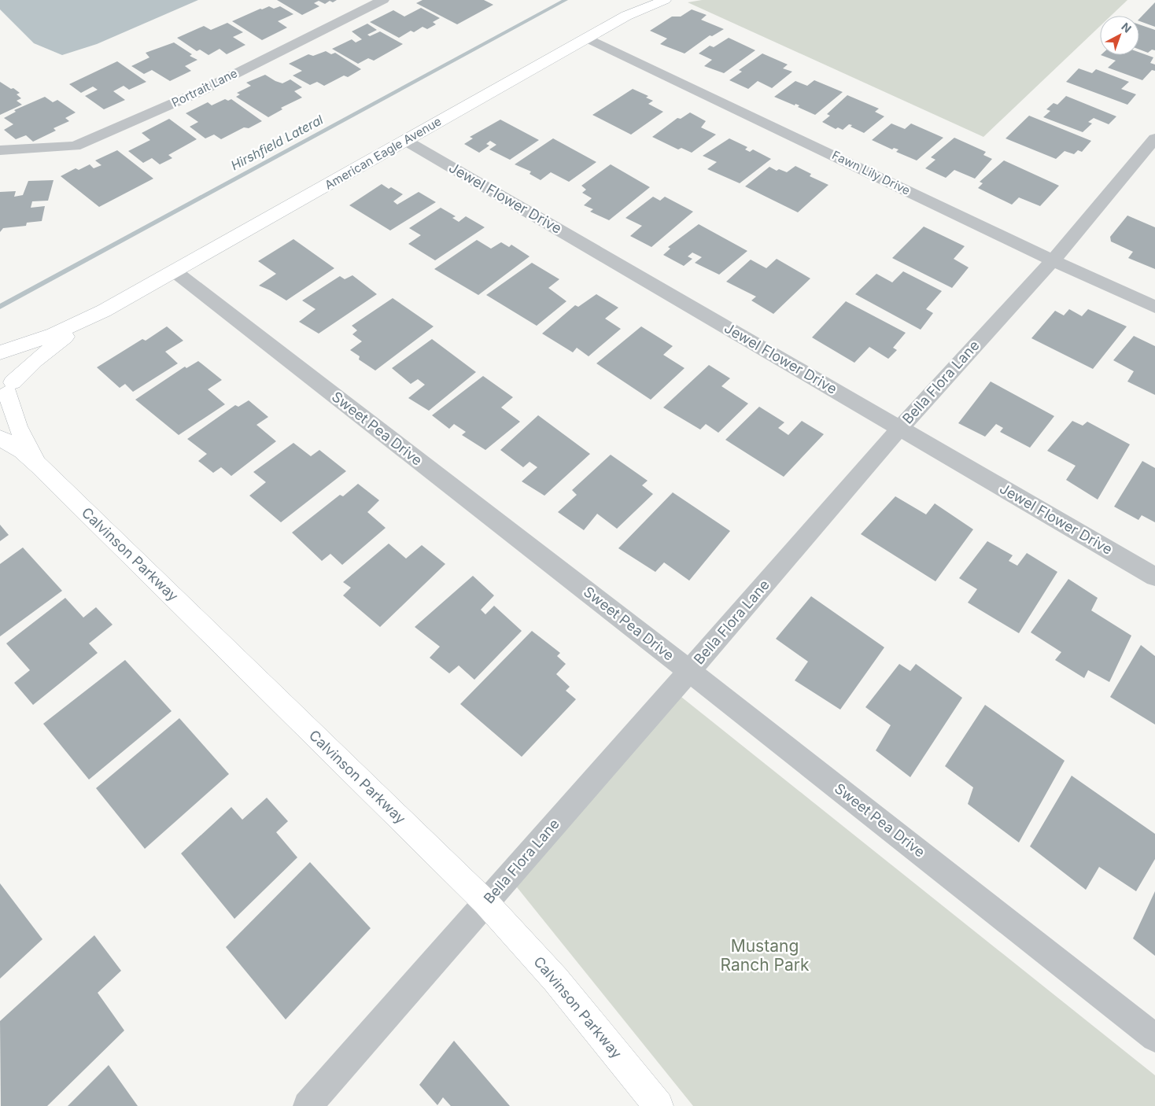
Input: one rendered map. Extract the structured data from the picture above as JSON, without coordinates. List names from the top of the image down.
{
  "streets": {
    "street": [
      "Portrait Lane",
      "American Eagle Avenue",
      "Fawn Lily Drive",
      "Jewel Flower Drive",
      "Bella Flora Lane",
      "Sweet Pea Drive",
      "Calvinson Parkway"
    ]
  },
  "crossings": [
    ["American Eagle Avenue", "Fawn Lily Drive"],
    ["American Eagle Avenue", "Jewel Flower Drive"],
    ["American Eagle Avenue", "Sweet Pea Drive"],
    ["American Eagle Avenue", "Calvinson Parkway"],
    ["Fawn Lily Drive", "Bella Flora Lane"],
    ["Jewel Flower Drive", "Bella Flora Lane"],
    ["Bella Flora Lane", "Sweet Pea Drive"],
    ["Bella Flora Lane", "Calvinson Parkway"]
  ],
  "water": ["Hirshfield Lateral"],
  "parks": ["Mustang Ranch Park"],
  "north": "top right"
}
